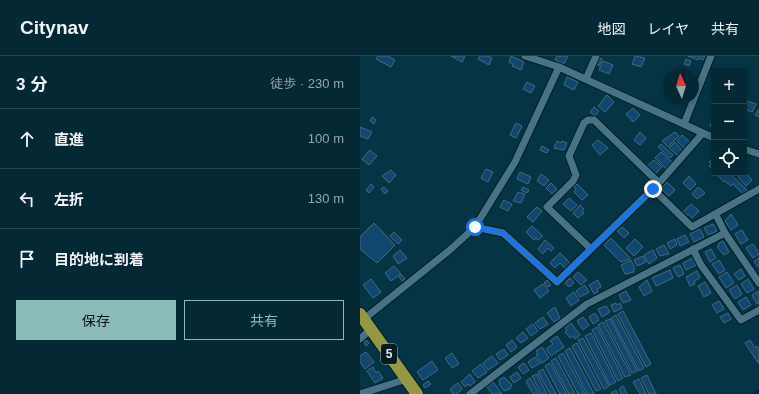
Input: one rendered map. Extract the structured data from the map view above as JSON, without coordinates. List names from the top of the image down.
{
  "streets": {
    "highway": ["5"]
  },
  "north": "top",
  "page": {
    "header": "Citynav",
    "nav": ["地図", "レイヤ", "共有"],
    "heading": ["3 分", "徒歩 · 230 m"],
    "map_buttons": ["+", "−"],
    "list": [
      ["直進", "100 m"],
      ["左折", "130 m"],
      "目的地に到着"
    ],
    "buttons": ["保存", "共有"]
  }
}
